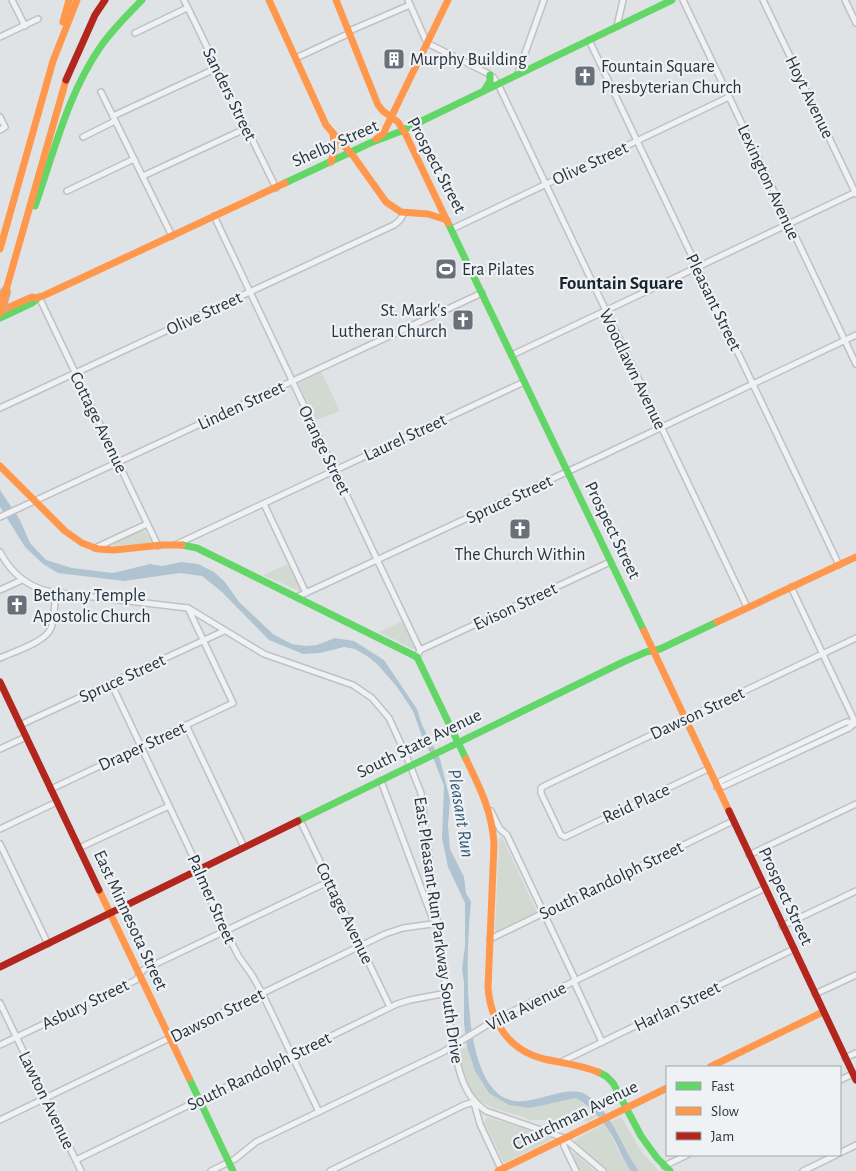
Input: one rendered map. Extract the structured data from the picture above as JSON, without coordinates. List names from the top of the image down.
{
  "streets": {
    "main road": [
      "Shelby Street",
      "Prospect Street",
      "South State Avenue",
      "East Minnesota Street",
      "Churchman Avenue"
    ],
    "street": [
      "Sanders Street",
      "Hoyt Avenue",
      "Olive Street",
      "Lexington Avenue",
      "Pleasant Street",
      "Woodlawn Avenue",
      "Linden Street",
      "Cottage Avenue",
      "Laurel Street",
      "Orange Street",
      "Spruce Street",
      "Evison Street",
      "Dawson Street",
      "Draper Street",
      "Reid Place",
      "South Randolph Street",
      "Palmer Street",
      "East Pleasant Run Parkway South Drive",
      "Asbury Street",
      "Villa Avenue",
      "Harlan Street",
      "Lawton Avenue"
    ]
  },
  "crossings": [
    ["Sanders Street", "Shelby Street"],
    ["Shelby Street", "Prospect Street"],
    ["Shelby Street", "Pleasant Street"],
    ["Shelby Street", "Woodlawn Avenue"],
    ["Shelby Street", "Cottage Avenue"],
    ["Shelby Street", "Orange Street"],
    ["Olive Street", "Prospect Street"],
    ["Olive Street", "Lexington Avenue"],
    ["Olive Street", "Pleasant Street"],
    ["Olive Street", "Woodlawn Avenue"],
    ["Olive Street", "Cottage Avenue"],
    ["Olive Street", "Orange Street"],
    ["Prospect Street", "Linden Street"],
    ["Prospect Street", "Laurel Street"],
    ["Prospect Street", "Spruce Street"],
    ["Prospect Street", "Evison Street"],
    ["Prospect Street", "Dawson Street"],
    ["Prospect Street", "South State Avenue"],
    ["Prospect Street", "Reid Place"],
    ["Prospect Street", "South Randolph Street"],
    ["Prospect Street", "Villa Avenue"],
    ["Prospect Street", "Harlan Street"],
    ["Lexington Avenue", "Spruce Street"],
    ["Pleasant Street", "Spruce Street"],
    ["Pleasant Street", "South State Avenue"],
    ["Woodlawn Avenue", "Spruce Street"],
    ["Woodlawn Avenue", "South State Avenue"],
    ["Linden Street", "Cottage Avenue"],
    ["Linden Street", "Orange Street"],
    ["Cottage Avenue", "Dawson Street"],
    ["Cottage Avenue", "South State Avenue"],
    ["Cottage Avenue", "South Randolph Street"],
    ["Cottage Avenue", "Asbury Street"],
    ["Laurel Street", "Orange Street"],
    ["Orange Street", "Spruce Street"],
    ["Orange Street", "Evison Street"],
    ["Spruce Street", "Draper Street"],
    ["Spruce Street", "Palmer Street"],
    ["Spruce Street", "East Minnesota Street"],
    ["Spruce Street", "East Pleasant Run Parkway South Drive"],
    ["Dawson Street", "Reid Place"],
    ["Dawson Street", "Palmer Street"],
    ["Dawson Street", "East Minnesota Street"],
    ["Dawson Street", "East Pleasant Run Parkway South Drive"],
    ["Dawson Street", "Lawton Avenue"],
    ["South State Avenue", "Palmer Street"],
    ["South State Avenue", "East Minnesota Street"],
    ["South State Avenue", "East Pleasant Run Parkway South Drive"],
    ["Draper Street", "Palmer Street"],
    ["Draper Street", "East Minnesota Street"],
    ["South Randolph Street", "Palmer Street"],
    ["South Randolph Street", "East Minnesota Street"],
    ["South Randolph Street", "East Pleasant Run Parkway South Drive"],
    ["South Randolph Street", "Lawton Avenue"],
    ["Palmer Street", "Asbury Street"],
    ["Palmer Street", "Villa Avenue"],
    ["East Minnesota Street", "Asbury Street"],
    ["East Minnesota Street", "Villa Avenue"],
    ["East Pleasant Run Parkway South Drive", "Villa Avenue"],
    ["East Pleasant Run Parkway South Drive", "Churchman Avenue"],
    ["Asbury Street", "Lawton Avenue"]
  ],
  "districts": ["Fountain Square"],
  "water": ["Pleasant Run"],
  "places": {
    "building": ["Murphy Building"],
    "church": [
      "Fountain Square Presbyterian Church",
      "St. Mark's Lutheran Church",
      "The Church Within",
      "Bethany Temple Apostolic Church"
    ],
    "sports": ["Era Pilates"]
  },
  "legend": ["Fast", "Slow", "Jam"]
}
